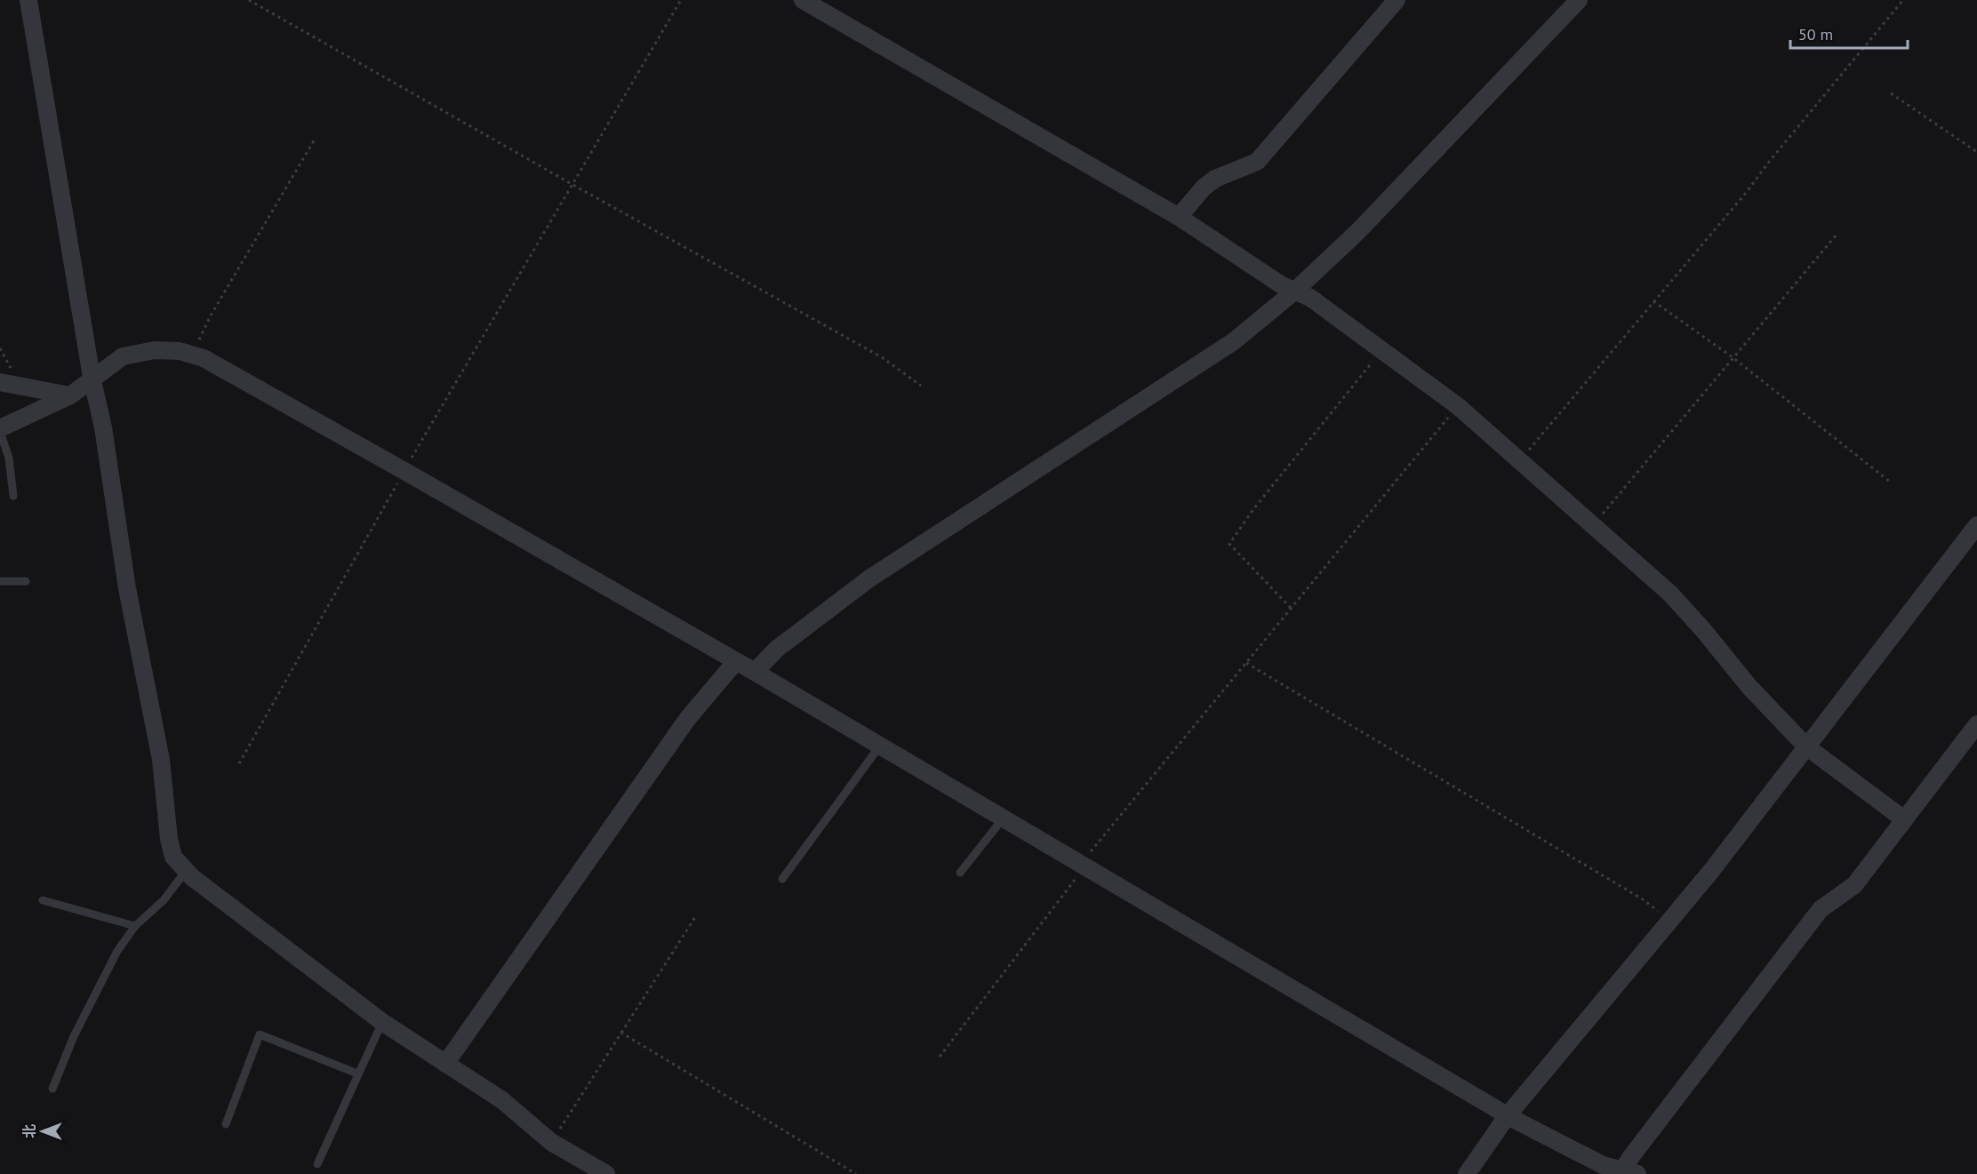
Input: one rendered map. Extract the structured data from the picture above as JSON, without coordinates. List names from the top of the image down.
{
  "scale_bar": "50 m",
  "north": "left"
}
